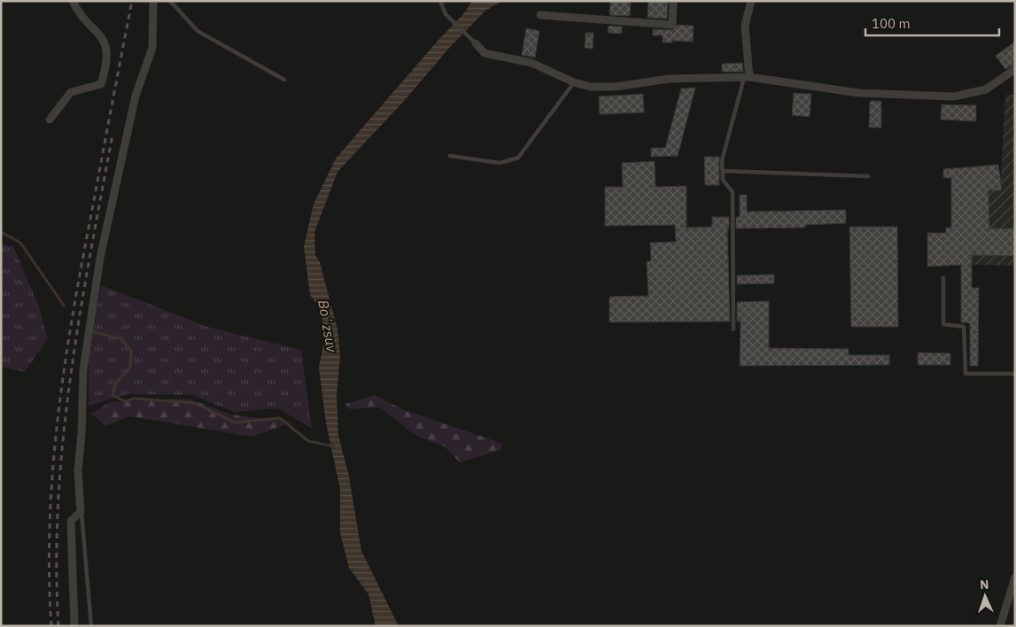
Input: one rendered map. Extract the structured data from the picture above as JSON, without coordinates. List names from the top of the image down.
{
  "water": ["Boʻzsuv"],
  "scale_bar": "100 m",
  "north": "top"
}
